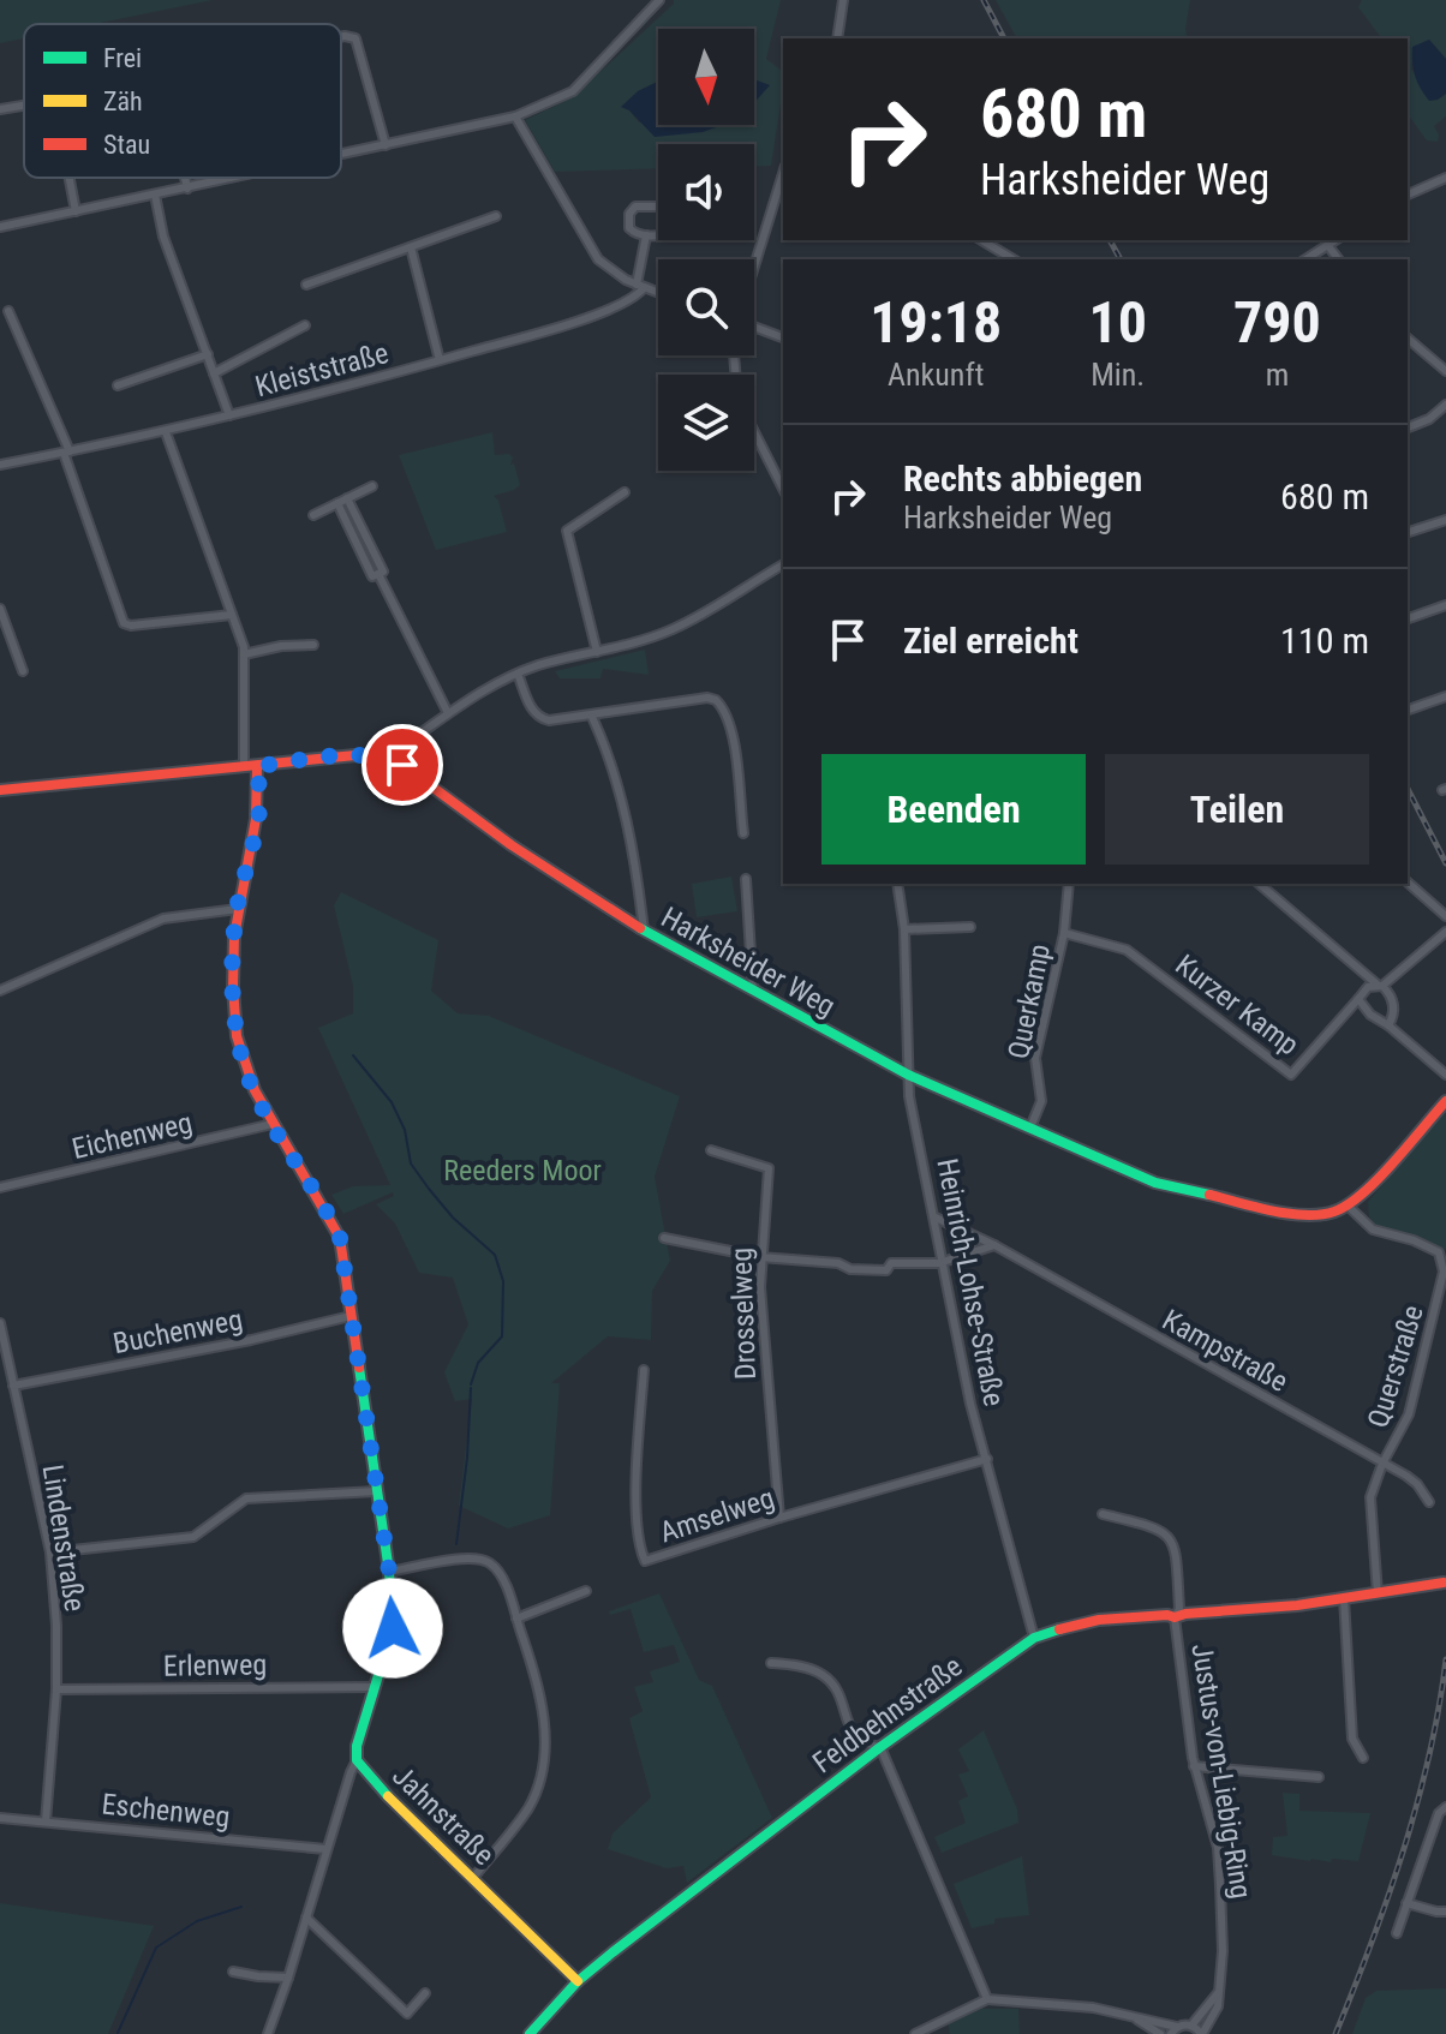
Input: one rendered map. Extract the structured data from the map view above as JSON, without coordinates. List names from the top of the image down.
{
  "streets": {
    "street": [
      "Kleiststraße",
      "Harksheider Weg",
      "Querkamp",
      "Kurzer Kamp",
      "Eichenweg",
      "Heinrich-Lohse-Straße",
      "Drosselweg",
      "Buchenweg",
      "Kampstraße",
      "Querstraße",
      "Amselweg",
      "Lindenstraße",
      "Erlenweg",
      "Feldbehnstraße",
      "Justus-von-Liebig-Ring",
      "Eschenweg",
      "Jahnstraße"
    ]
  },
  "crossings": [
    ["Harksheider Weg", "Querkamp"],
    ["Harksheider Weg", "Heinrich-Lohse-Straße"],
    ["Harksheider Weg", "Querstraße"],
    ["Querkamp", "Kurzer Kamp"],
    ["Eichenweg", "Jahnstraße"],
    ["Heinrich-Lohse-Straße", "Kampstraße"],
    ["Heinrich-Lohse-Straße", "Amselweg"],
    ["Heinrich-Lohse-Straße", "Feldbehnstraße"],
    ["Drosselweg", "Amselweg"],
    ["Buchenweg", "Lindenstraße"],
    ["Buchenweg", "Jahnstraße"],
    ["Kampstraße", "Querstraße"],
    ["Querstraße", "Feldbehnstraße"],
    ["Lindenstraße", "Erlenweg"],
    ["Lindenstraße", "Eschenweg"],
    ["Erlenweg", "Jahnstraße"],
    ["Feldbehnstraße", "Justus-von-Liebig-Ring"],
    ["Feldbehnstraße", "Jahnstraße"]
  ],
  "parks": ["Reeders Moor"],
  "legend": ["Frei", "Zäh", "Stau"],
  "north": "bottom",
  "page": {
    "turn": ["680 m", "Harksheider Weg"],
    "eta": [
      "19:18",
      "Ankunft",
      "10",
      "Min.",
      "790",
      "m"
    ],
    "list": [
      {
        "name": "Rechts abbiegen",
        "note": "Harksheider Weg",
        "value": "680 m"
      },
      {
        "name": "Ziel erreicht",
        "value": "110 m"
      }
    ],
    "buttons": ["Beenden", "Teilen"]
  }
}
